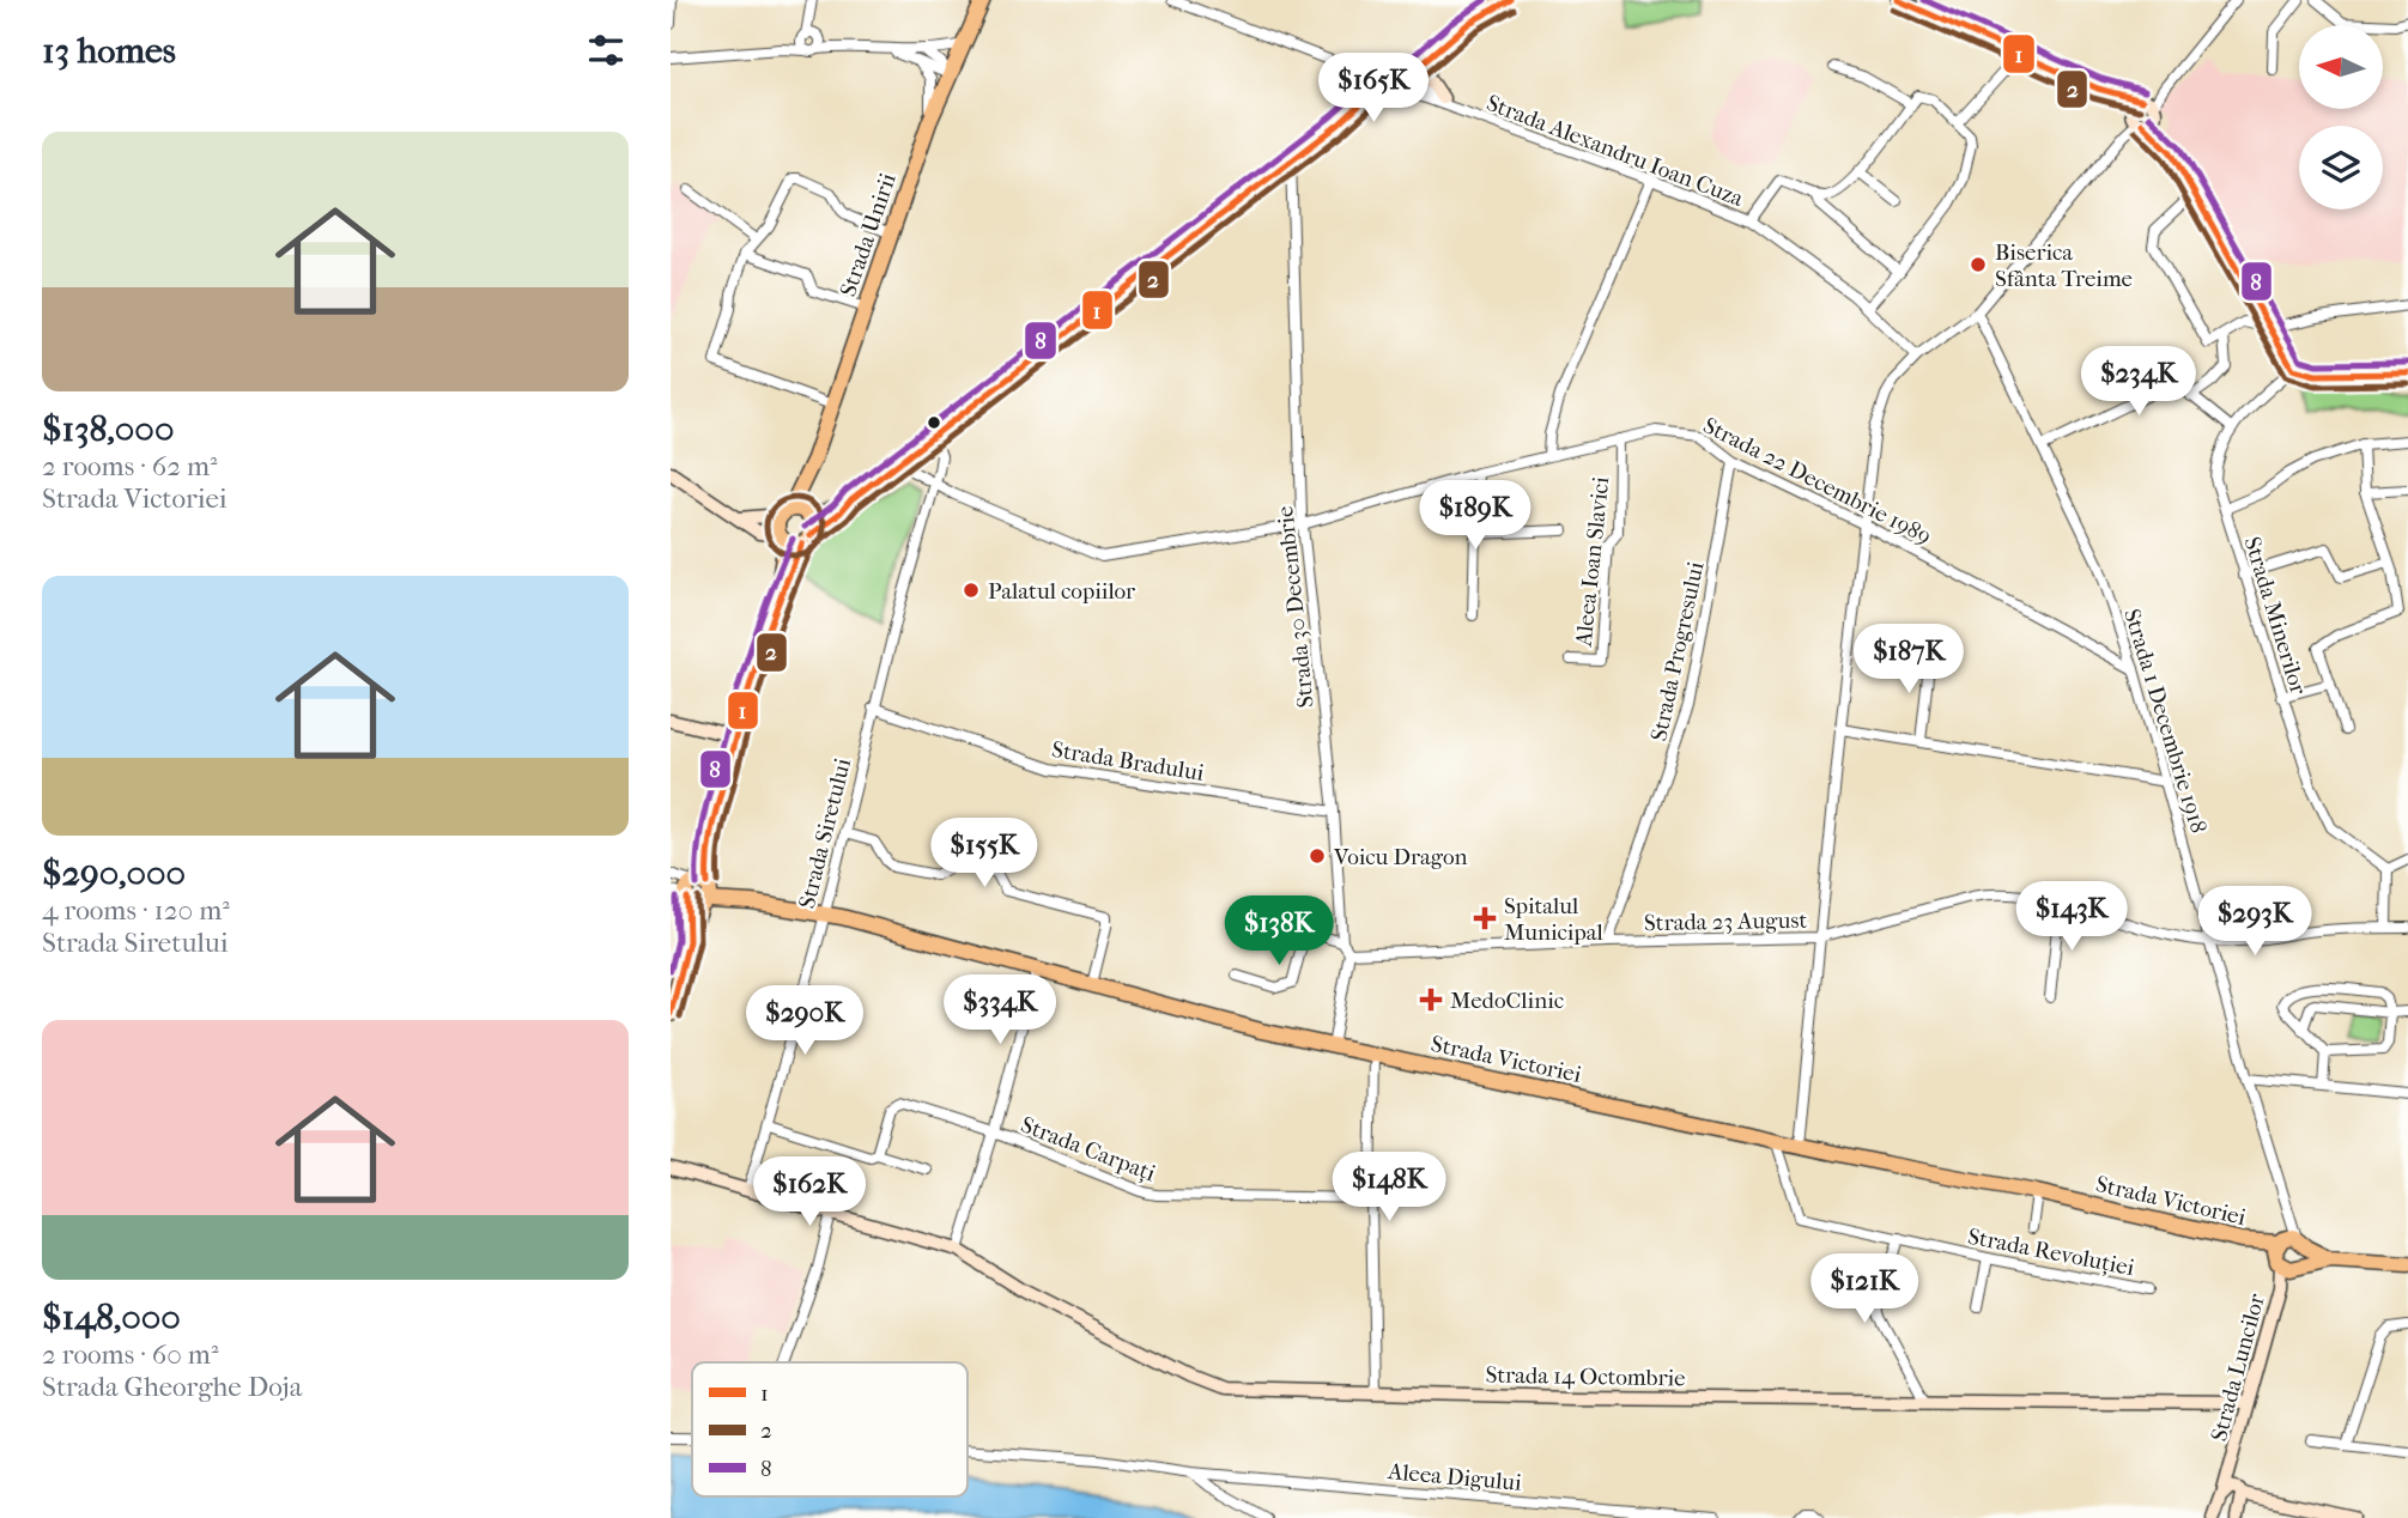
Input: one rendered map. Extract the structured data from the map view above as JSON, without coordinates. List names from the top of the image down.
{
  "streets": {
    "main road": [
      "Strada Unirii",
      "Strada Victoriei",
      "Strada Luncilor",
      "Strada 14 Octombrie"
    ],
    "street": [
      "Strada Alexandru Ioan Cuza",
      "Strada 22 Decembrie 1989",
      "Aleea Ioan Slavici",
      "Strada 30 Decembrie",
      "Strada Minerilor",
      "Strada Progresului",
      "Strada 1 Decembrie 1918",
      "Strada Bradului",
      "Strada Siretului",
      "Strada 23 August",
      "Strada Carpați",
      "Strada Revoluției",
      "Aleea Digului"
    ]
  },
  "crossings": [
    ["Strada Unirii", "Strada Victoriei"],
    ["Strada 22 Decembrie 1989", "Aleea Ioan Slavici"],
    ["Strada 22 Decembrie 1989", "Strada 30 Decembrie"],
    ["Strada 22 Decembrie 1989", "Strada Progresului"],
    ["Strada 22 Decembrie 1989", "Strada 1 Decembrie 1918"],
    ["Strada 22 Decembrie 1989", "Strada Siretului"],
    ["Strada 30 Decembrie", "Strada Bradului"],
    ["Strada Progresului", "Strada 23 August"],
    ["Strada 1 Decembrie 1918", "Strada 23 August"],
    ["Strada 1 Decembrie 1918", "Strada Victoriei"],
    ["Strada 1 Decembrie 1918", "Strada Luncilor"],
    ["Strada Bradului", "Strada Siretului"],
    ["Strada Siretului", "Strada Victoriei"],
    ["Strada Siretului", "Strada 14 Octombrie"],
    ["Strada Victoriei", "Strada Revoluției"],
    ["Strada Victoriei", "Strada Luncilor"],
    ["Strada Luncilor", "Strada 14 Octombrie"]
  ],
  "places": {
    "other": ["Biserica Sfânta Treime", "Palatul copiilor", "Voicu Dragon"],
    "health": ["Spitalul Municipal", "MedoClinic"]
  },
  "lines": ["transit line 1", "transit line 8", "transit line 2"],
  "legend": ["1", "2", "8"],
  "north": "left",
  "page": {
    "heading": "13 homes",
    "price": [
      "$165K",
      "$234K",
      "$189K",
      "$187K",
      "$155K",
      "$143K",
      "$293K",
      "$138K",
      "$334K",
      "$290K",
      "$148K",
      "$162K",
      "$121K"
    ],
    "list": [
      {
        "name": "$138,000",
        "note": "2 rooms · 62 m² · Strada Victoriei"
      },
      {
        "name": "$290,000",
        "note": "4 rooms · 120 m² · Strada Siretului"
      },
      {
        "name": "$148,000",
        "note": "2 rooms · 60 m² · Strada Gheorghe Doja"
      }
    ]
  }
}
